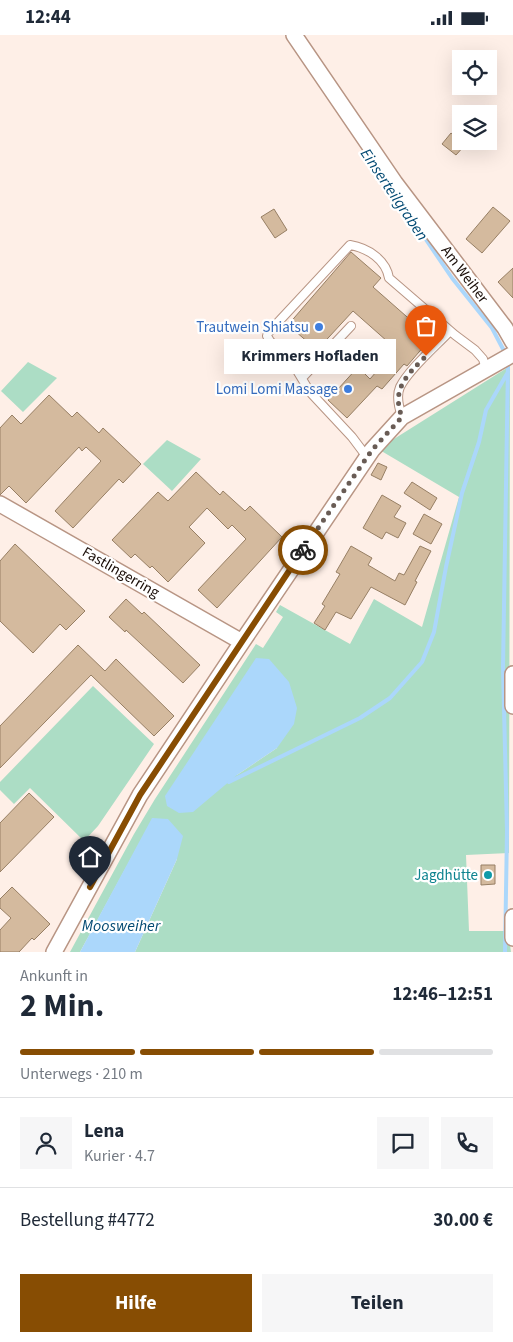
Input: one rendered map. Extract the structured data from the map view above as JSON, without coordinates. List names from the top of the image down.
{
  "streets": {
    "street": ["Am Weiher", "Fastlingerring"]
  },
  "water": ["Einserteilgraben", "Moosweiher"],
  "places": [
    "Trautwein Shiatsu",
    "Krimmers Hofladen",
    "Lomi Lomi Massage",
    "Jagdhütte"
  ],
  "page": {
    "status": "12:44",
    "bubble": "Krimmers Hofladen",
    "heading": ["2 Min.", "Ankunft in", "12:46–12:51"],
    "panel": [
      "Lena",
      "Kurier · 4.7",
      "Bestellung #4772",
      "30.00 €"
    ],
    "bar": "Unterwegs · 210 m",
    "buttons": ["Hilfe", "Teilen"]
  }
}
